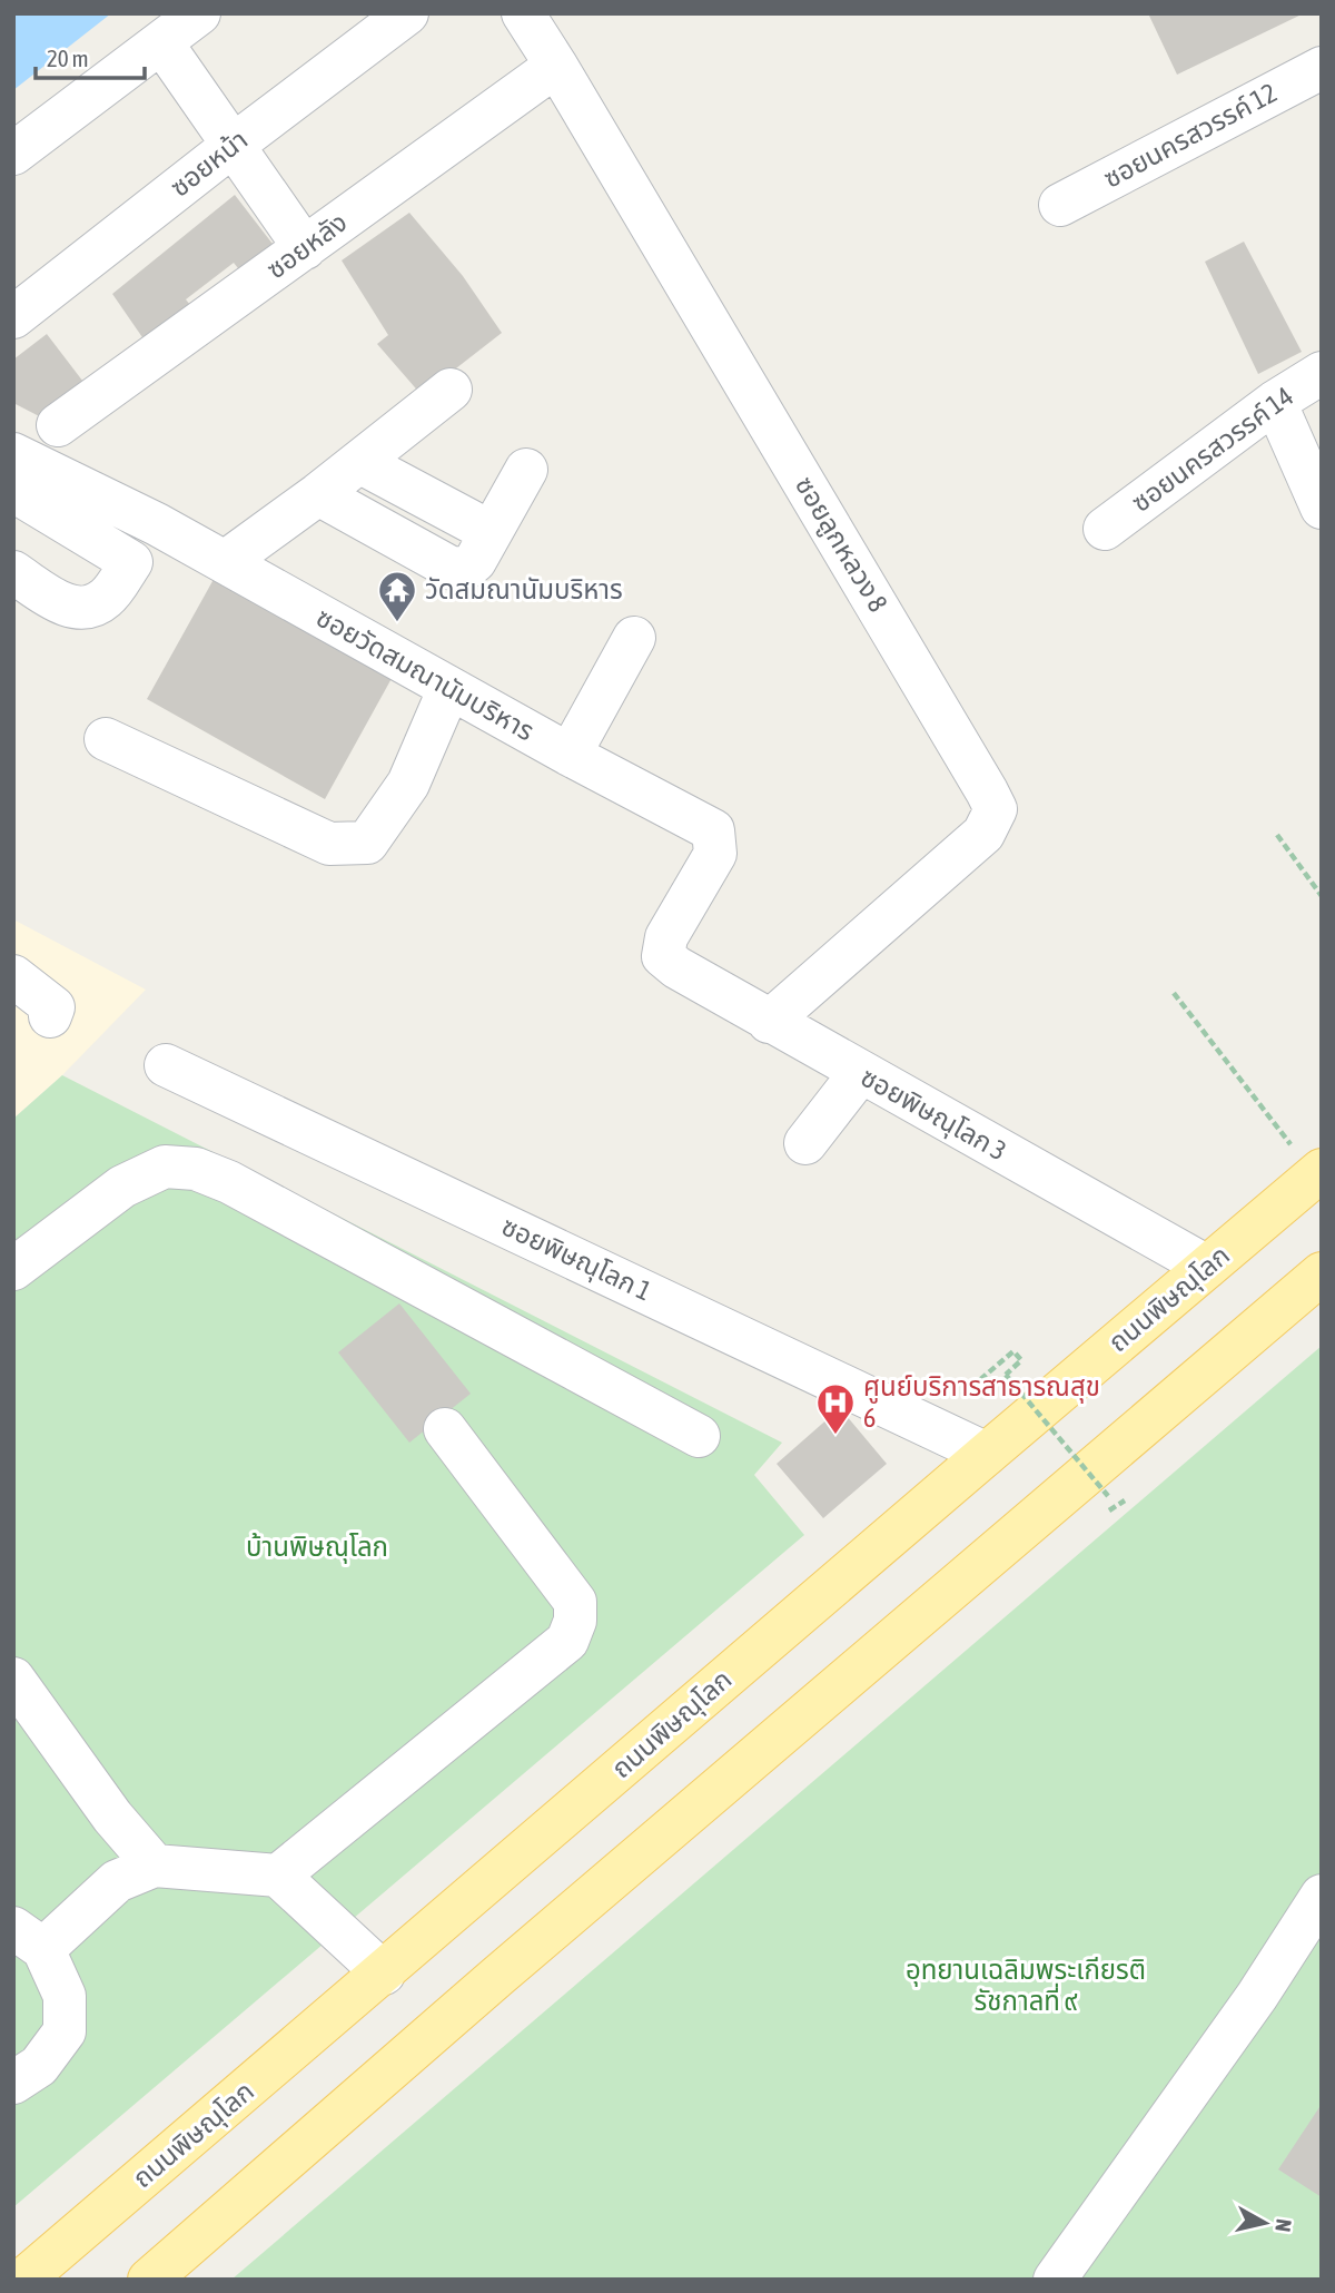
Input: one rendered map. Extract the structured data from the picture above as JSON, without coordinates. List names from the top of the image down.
{
  "streets": {
    "main road": ["ถนนพิษณุโลก"],
    "street": [
      "ซอยนครสวรรค์ 12",
      "ซอยหน้า",
      "ซอยหลัง",
      "ซอยนครสวรรค์ 14",
      "ซอยลูกหลวง 8",
      "ซอยวัดสมณานัมบริหาร",
      "ซอยพิษณุโลก 3",
      "ซอยพิษณุโลก 1"
    ]
  },
  "crossings": [
    ["ซอยหลัง", "ซอยลูกหลวง 8"],
    ["ซอยลูกหลวง 8", "ซอยพิษณุโลก 3"],
    ["ซอยวัดสมณานัมบริหาร", "ซอยพิษณุโลก 3"],
    ["ซอยพิษณุโลก 3", "ถนนพิษณุโลก"],
    ["ซอยพิษณุโลก 1", "ถนนพิษณุโลก"]
  ],
  "parks": ["บ้านพิษณุโลก", "อุทยานเฉลิมพระเกียรติ รัชกาลที่ ๙"],
  "places": {
    "temple": ["วัดสมณานัมบริหาร"],
    "hospital": ["ศูนย์บริการสาธารณสุข 6"]
  },
  "scale_bar": "20 m",
  "north": "right"
}
